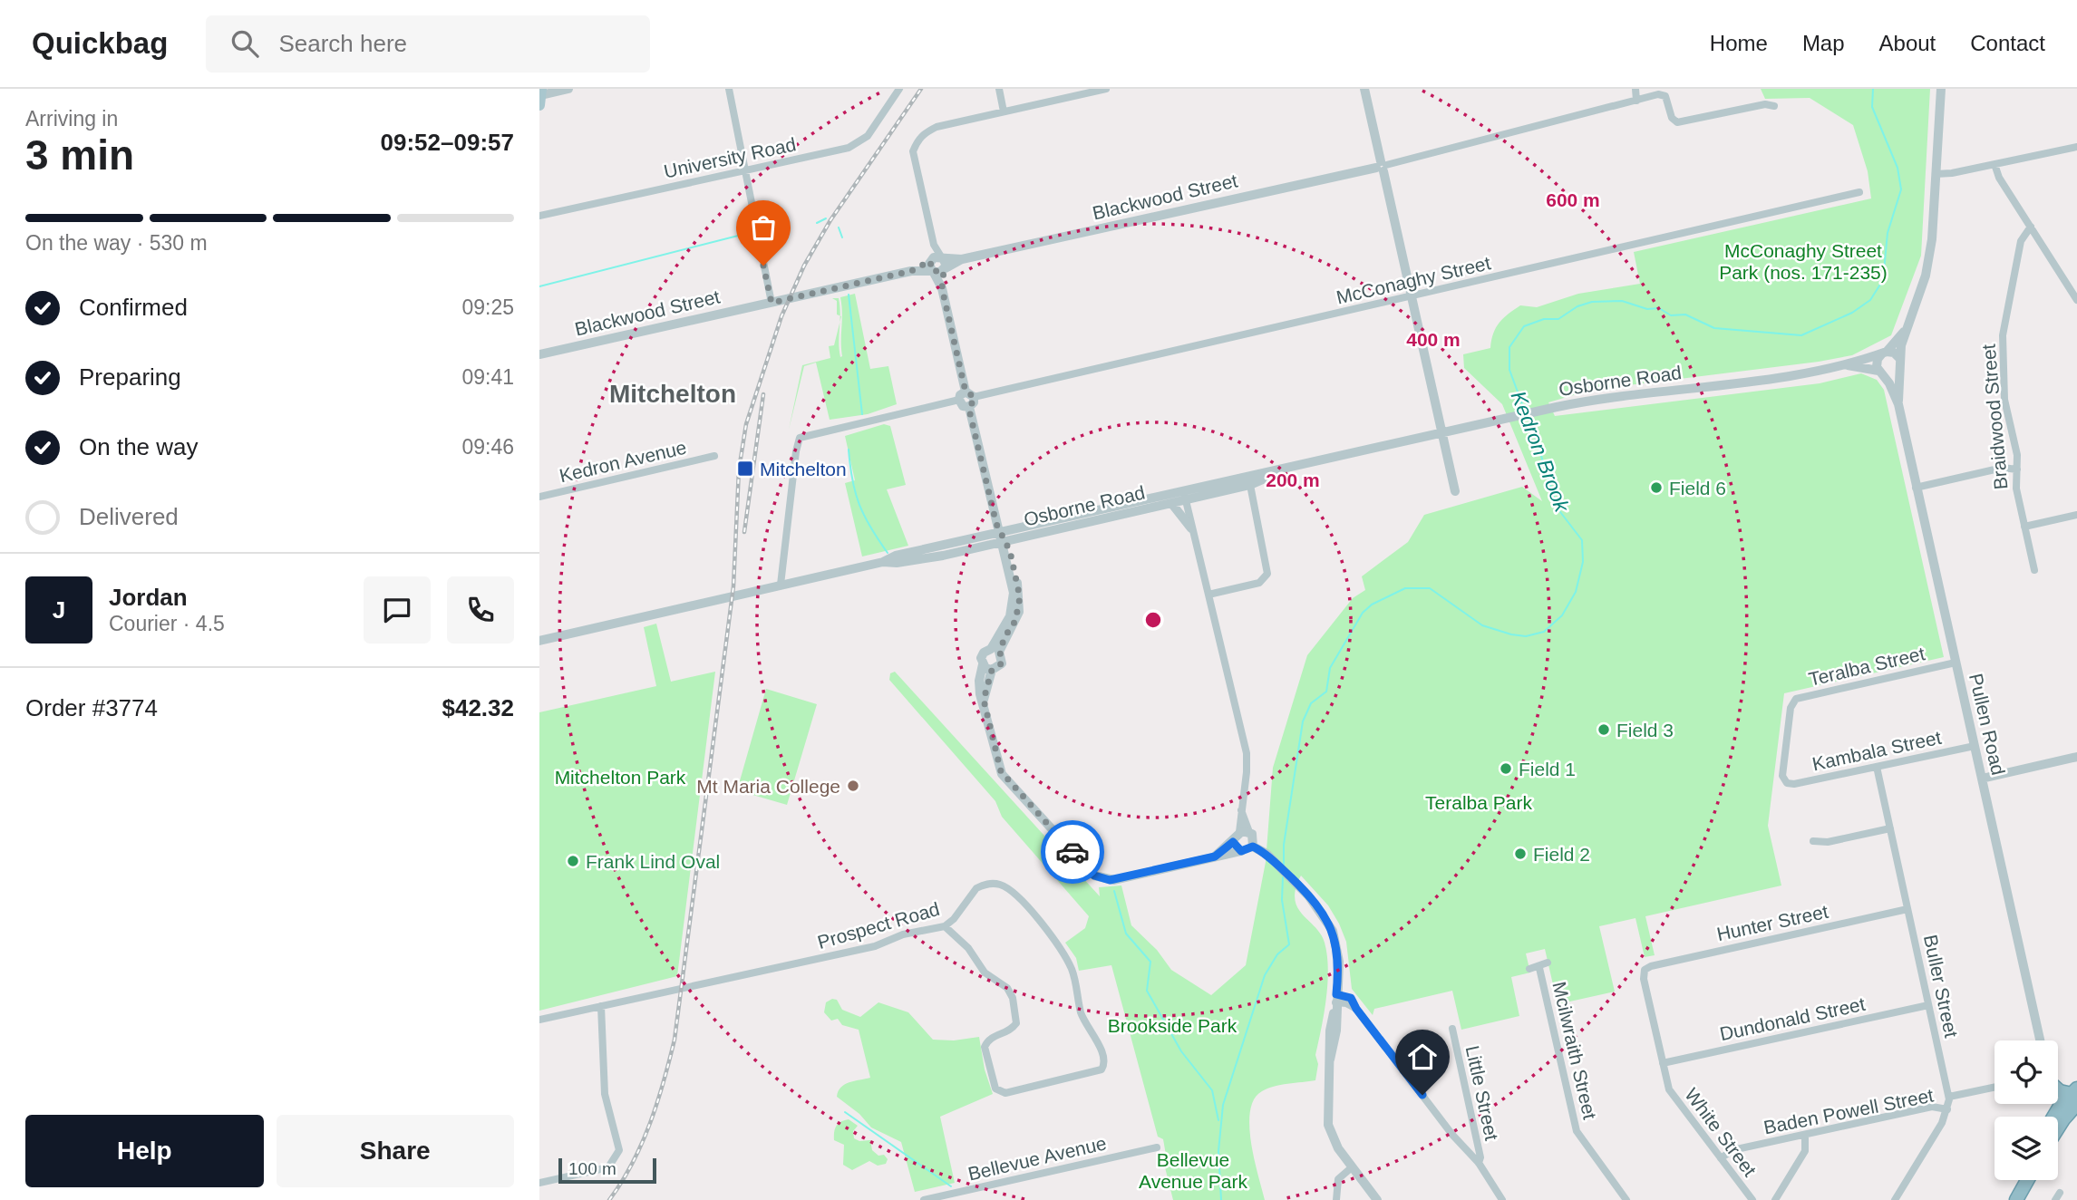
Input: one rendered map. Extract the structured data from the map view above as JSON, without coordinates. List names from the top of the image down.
{
  "streets": {
    "street": [
      "University Road",
      "Blackwood Street",
      "McConaghy Street",
      "Osborne Road",
      "Braidwood Street",
      "Kedron Avenue",
      "Teralba Street",
      "Pullen Road",
      "Kambala Street",
      "Hunter Street",
      "Prospect Road",
      "Buller Street",
      "Dundonald Street",
      "Mcilwraith Street",
      "Little Street",
      "Baden Powell Street",
      "White Street",
      "Bellevue Avenue"
    ]
  },
  "crossings": [
    ["Osborne Road", "Pullen Road"],
    ["Teralba Street", "Pullen Road"],
    ["Teralba Street", "Kambala Street"],
    ["Pullen Road", "Kambala Street"],
    ["Kambala Street", "Buller Street"],
    ["Hunter Street", "Buller Street"],
    ["Hunter Street", "White Street"],
    ["Buller Street", "Dundonald Street"],
    ["Buller Street", "Baden Powell Street"],
    ["Dundonald Street", "White Street"],
    ["Baden Powell Street", "White Street"]
  ],
  "districts": ["Mitchelton"],
  "water": ["Kedron Brook"],
  "parks": [
    "McConaghy Street Park (nos. 171-235)",
    "Mitchelton Park",
    "Teralba Park",
    "Brookside Park",
    "Bellevue Avenue Park"
  ],
  "places": {
    "transit": ["Mitchelton"],
    "other": [
      "Field 6",
      "Field 3",
      "Field 1",
      "Mt Maria College",
      "Field 2",
      "Frank Lind Oval"
    ]
  },
  "scale_bar": "100 m",
  "page": {
    "header": "Quickbag",
    "search": "Search here",
    "nav": [
      "Home",
      "Map",
      "About",
      "Contact"
    ],
    "heading": ["3 min", "Arriving in", "09:52–09:57"],
    "panel": [
      "Jordan",
      "Courier · 4.5",
      "Order #3774",
      "$42.32"
    ],
    "bar": "On the way · 530 m",
    "list": [
      ["Confirmed", "09:25"],
      ["Preparing", "09:41"],
      ["On the way", "09:46"],
      "Delivered"
    ],
    "round": "J",
    "buttons": ["Help", "Share"],
    "scale": "100 m"
  },
  "rings": ["600 m", "400 m", "200 m"]
}
